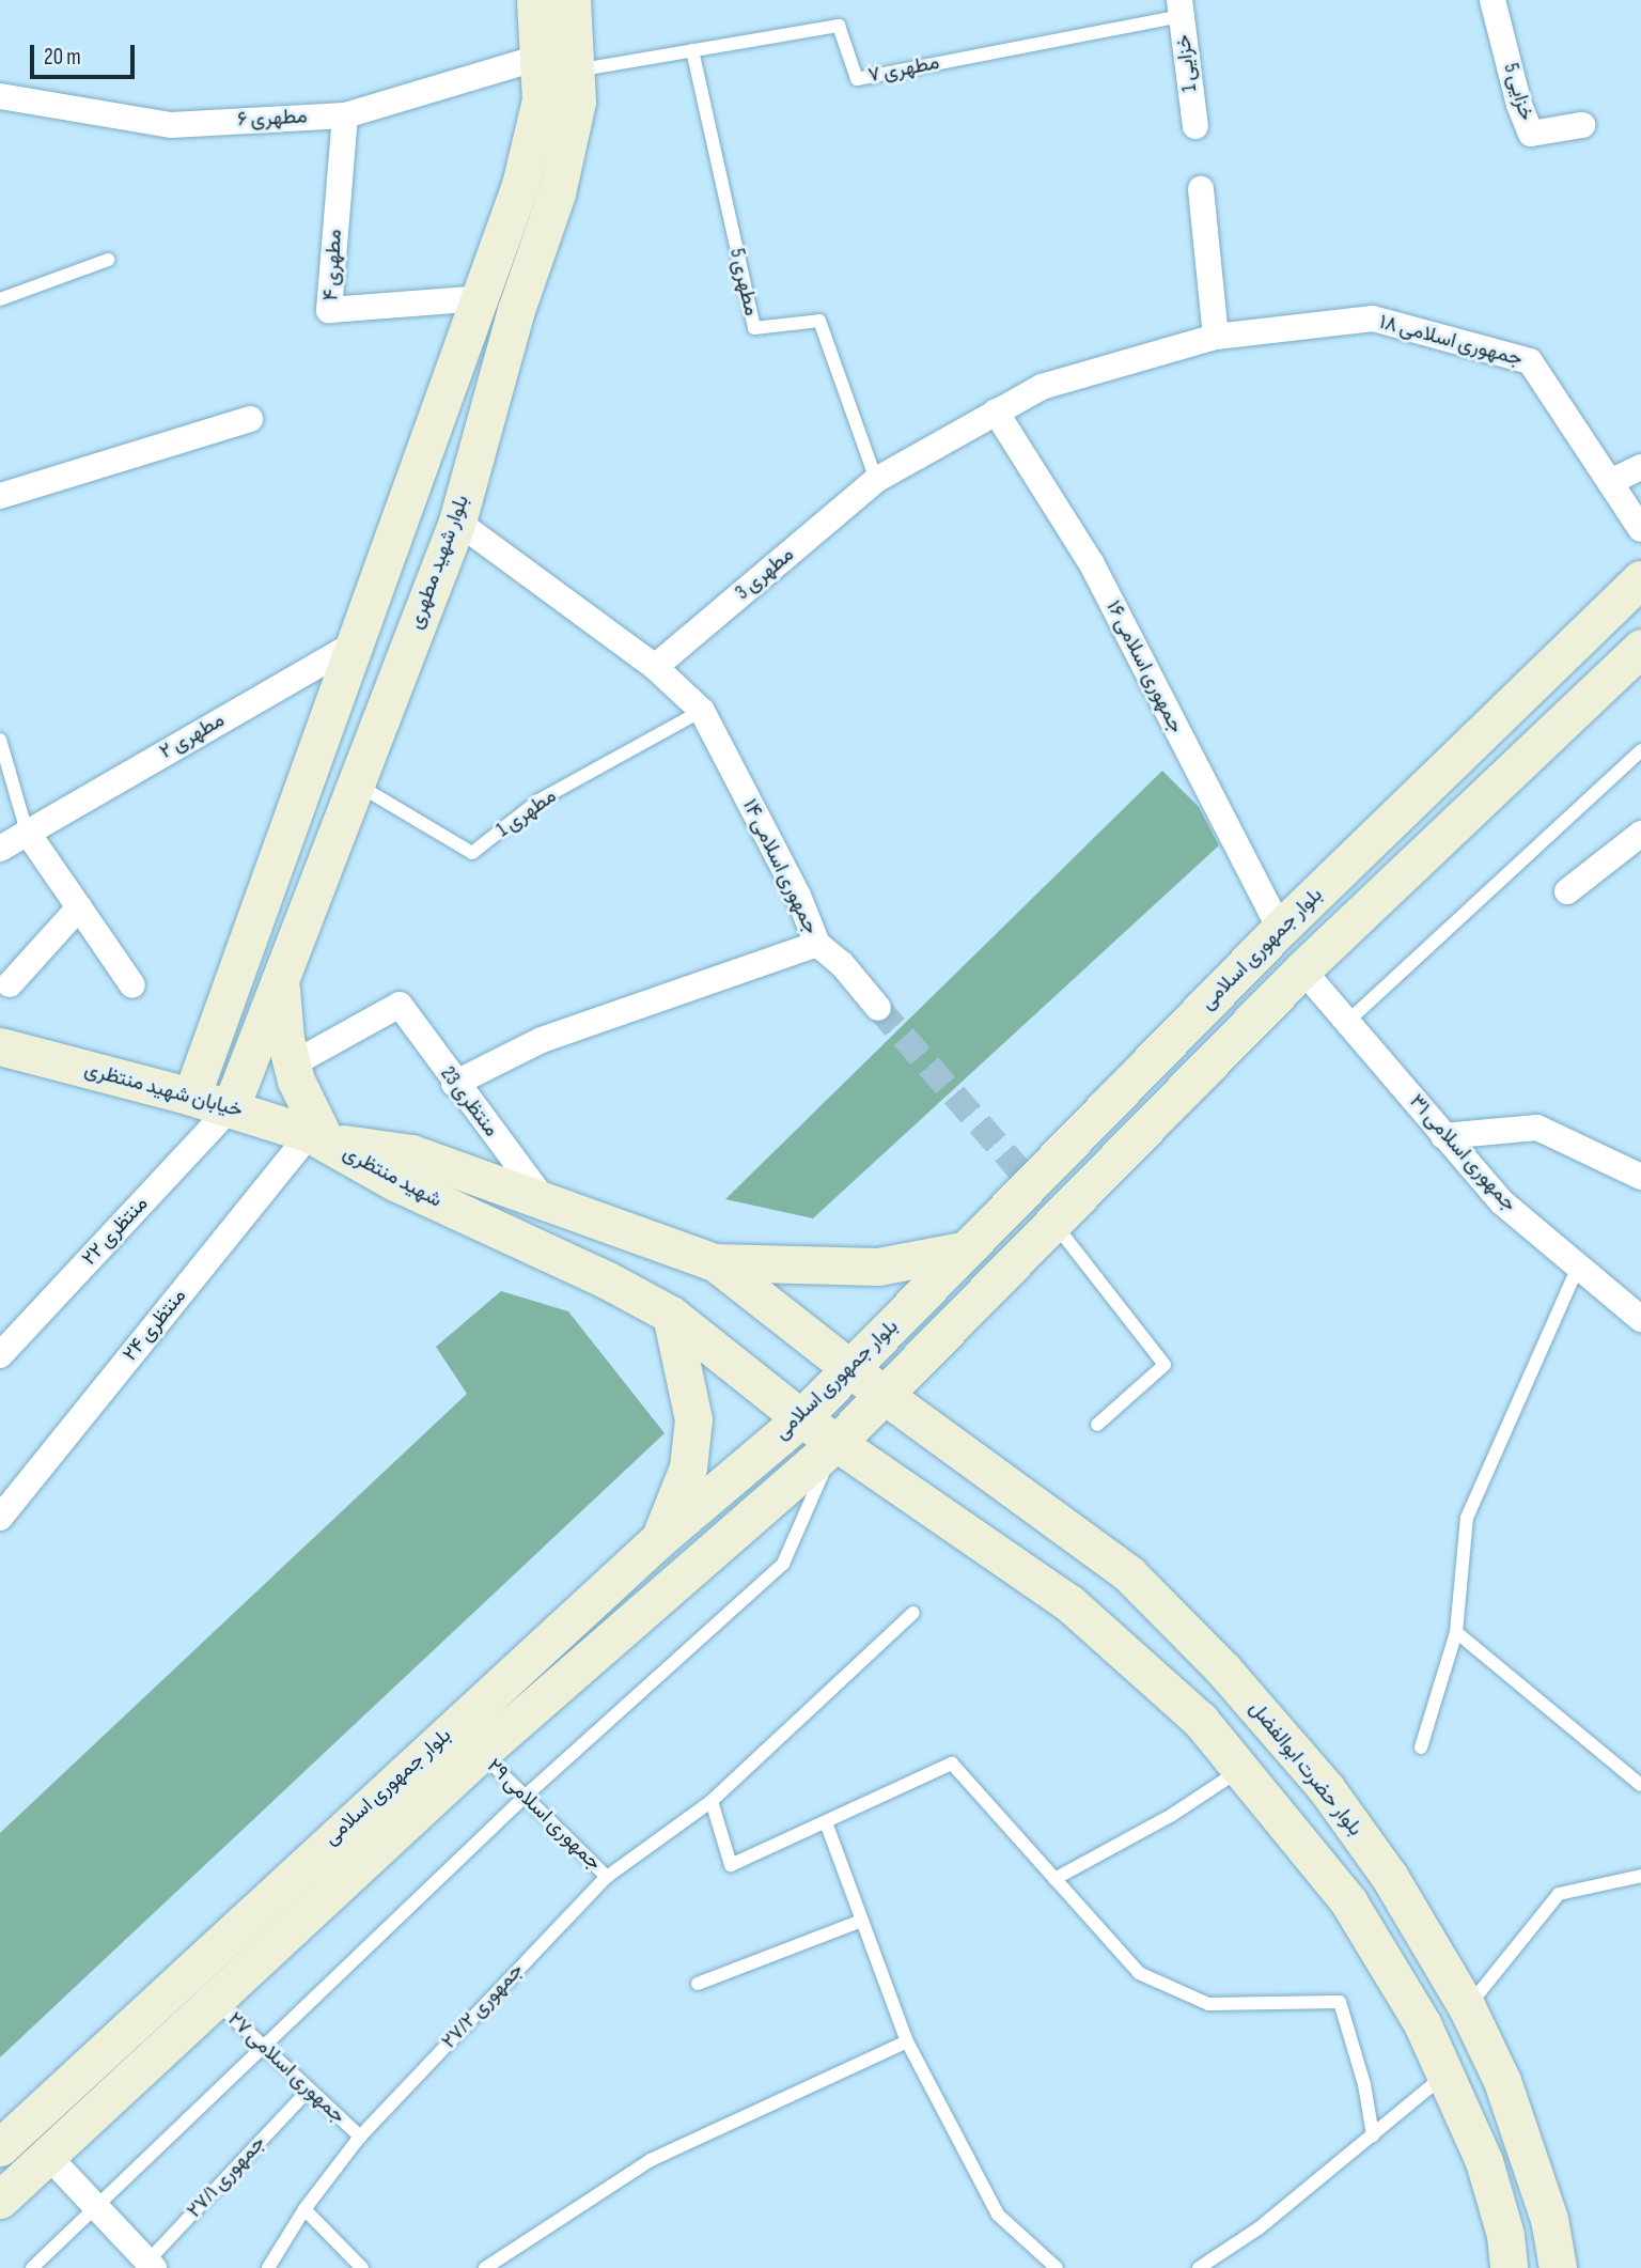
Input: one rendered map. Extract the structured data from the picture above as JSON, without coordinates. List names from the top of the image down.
{
  "streets": {
    "main road": [
      "بلوار شهید مطهری",
      "بلوار جمهوری اسلامی",
      "خیابان شهید منتظری",
      "شهید منتظری",
      "بلوار حضرت ابوالفضل"
    ],
    "street": [
      "خزایی 1",
      "خزایی 5",
      "مطهری ۶",
      "مطهری ۴",
      "جمهوری اسلامی ۱۸",
      "مطهری 3",
      "جمهوری اسلامی ۱۶",
      "مطهری ۲",
      "جمهوری اسلامی ۱۴",
      "منتظری 23",
      "جمهوری اسلامی ۳۱",
      "منتظری ۲۲",
      "منتظری ۲۴"
    ],
    "lane": [
      "مطهری ۷",
      "مطهری 5",
      "مطهری 1",
      "جمهوری اسلامی ۲۹",
      "جمهوری ۲۷/۲",
      "جمهوری اسلامی ۲۷",
      "جمهوری ۲۷/۱"
    ]
  },
  "crossings": [
    ["خزایی 1", "مطهری ۷"],
    ["مطهری ۷", "مطهری 5"],
    ["مطهری ۷", "بلوار شهید مطهری"],
    ["مطهری ۶", "مطهری ۴"],
    ["مطهری 5", "جمهوری اسلامی ۱۸"],
    ["مطهری 5", "مطهری 3"],
    ["جمهوری اسلامی ۱۸", "مطهری 3"],
    ["جمهوری اسلامی ۱۸", "جمهوری اسلامی ۱۶"],
    ["بلوار شهید مطهری", "مطهری 1"],
    ["بلوار شهید مطهری", "خیابان شهید منتظری"],
    ["بلوار شهید مطهری", "منتظری ۲۲"],
    ["جمهوری اسلامی ۱۶", "بلوار جمهوری اسلامی"],
    ["مطهری 1", "جمهوری اسلامی ۱۴"],
    ["بلوار جمهوری اسلامی", "جمهوری اسلامی ۳۱"],
    ["بلوار جمهوری اسلامی", "شهید منتظری"],
    ["بلوار جمهوری اسلامی", "بلوار حضرت ابوالفضل"],
    ["بلوار جمهوری اسلامی", "جمهوری اسلامی ۲۹"],
    ["بلوار جمهوری اسلامی", "جمهوری اسلامی ۲۷"],
    ["خیابان شهید منتظری", "شهید منتظری"],
    ["خیابان شهید منتظری", "منتظری ۲۲"],
    ["خیابان شهید منتظری", "منتظری ۲۴"],
    ["منتظری 23", "شهید منتظری"],
    ["شهید منتظری", "منتظری ۲۴"],
    ["شهید منتظری", "بلوار حضرت ابوالفضل"],
    ["جمهوری اسلامی ۲۹", "جمهوری ۲۷/۲"],
    ["جمهوری ۲۷/۲", "جمهوری اسلامی ۲۷"],
    ["جمهوری اسلامی ۲۷", "جمهوری ۲۷/۱"]
  ],
  "scale_bar": "20 m"
}
